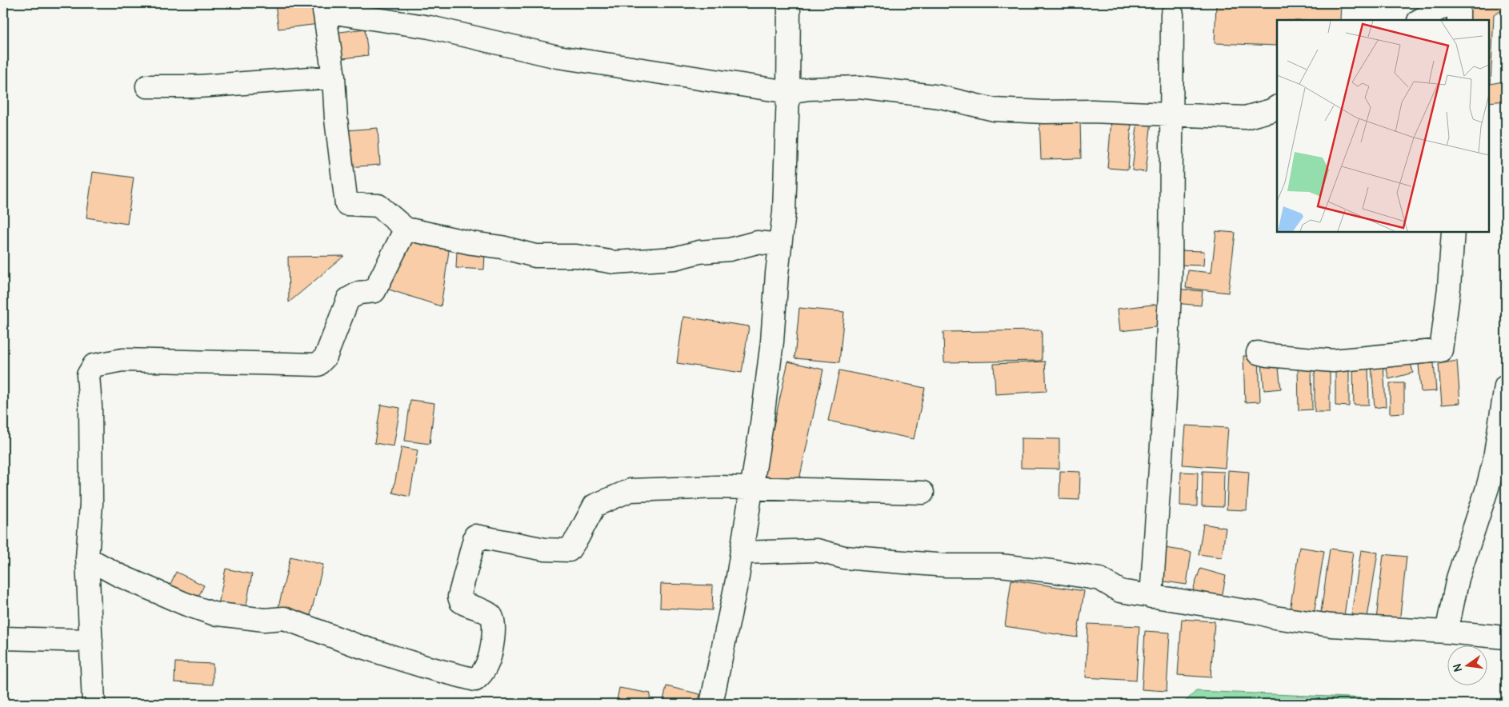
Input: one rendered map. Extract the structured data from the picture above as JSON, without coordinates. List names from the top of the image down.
{
  "north": "left"
}
